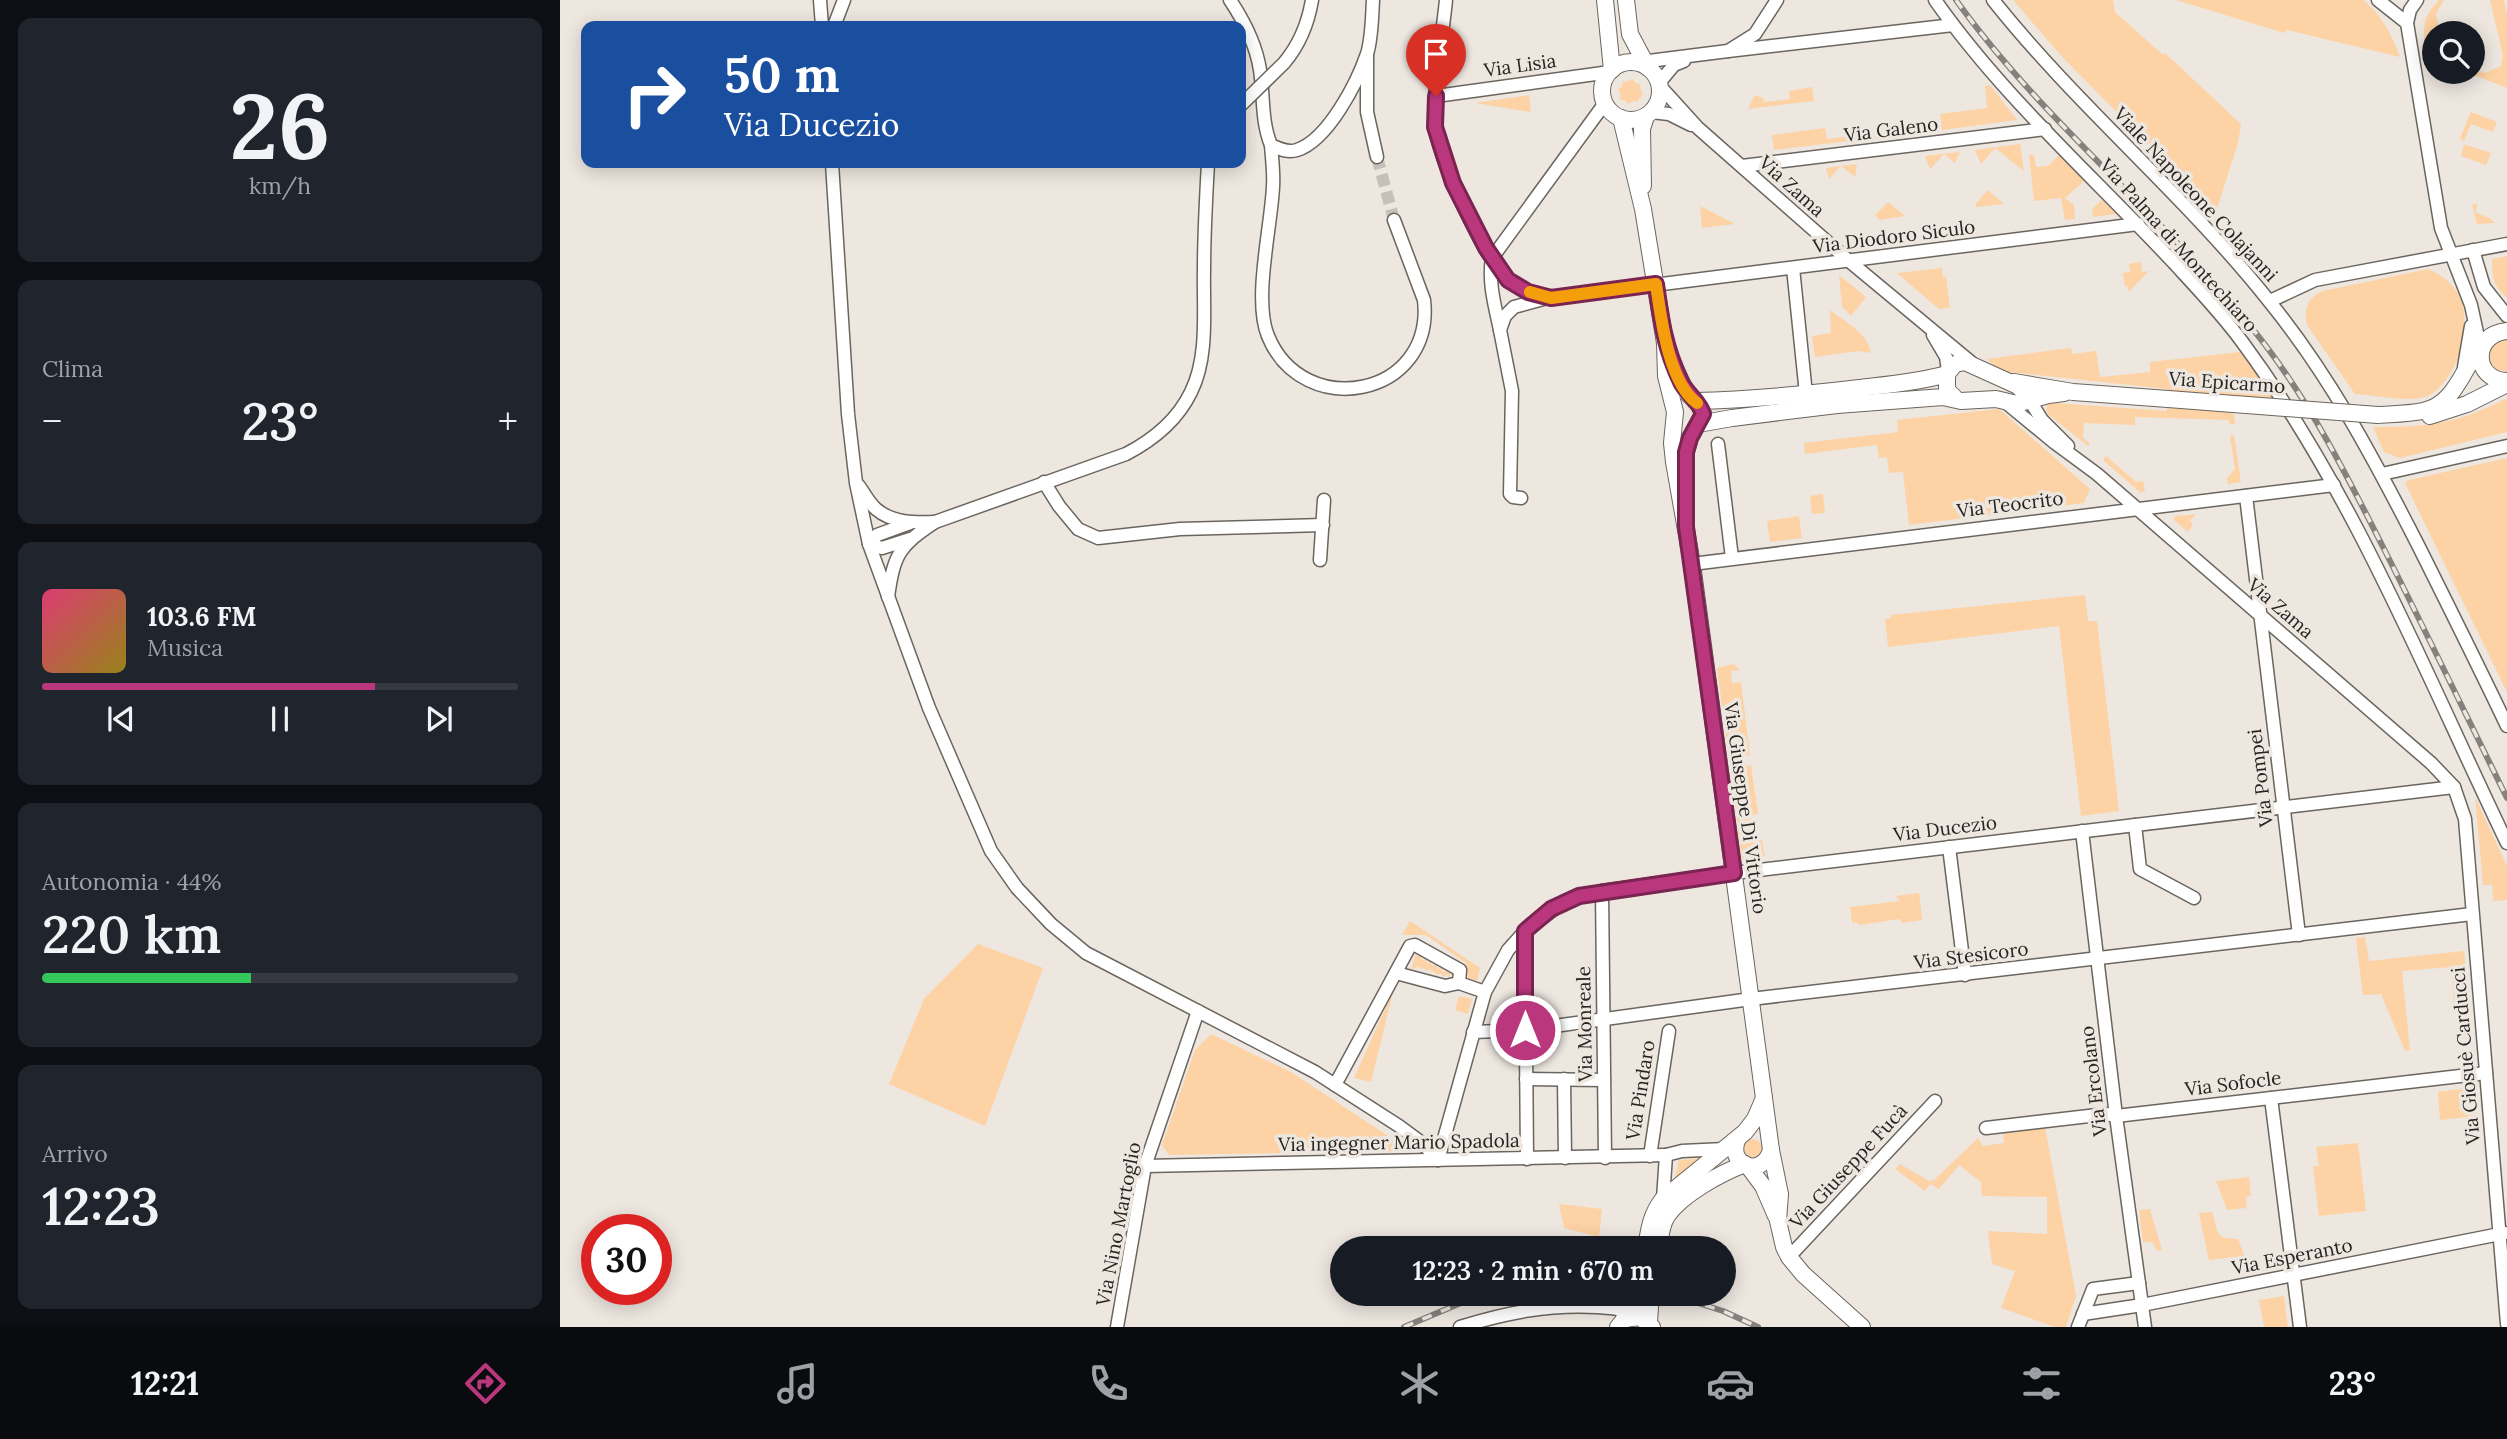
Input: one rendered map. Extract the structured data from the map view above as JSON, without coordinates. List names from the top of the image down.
{
  "streets": {
    "main road": ["Via Epicarmo", "Via Giuseppe Di Vittorio"],
    "street": [
      "Via Lisia",
      "Via Galeno",
      "Via Zama",
      "Viale Napoleone Colajanni",
      "Via Diodoro Siculo",
      "Via Palma di Montechiaro",
      "Via Teocrito",
      "Via Pompei",
      "Via Ducezio",
      "Via Stesicoro",
      "Via Monreale",
      "Via Giosuè Carducci",
      "Via Ercolano",
      "Via Sofocle",
      "Via Pindaro",
      "Via ingegner Mario Spadola",
      "Via Giuseppe Fucà",
      "Via Nino Martoglio",
      "Via Esperanto"
    ]
  },
  "crossings": [
    ["Via Galeno", "Via Zama"],
    ["Via Galeno", "Via Palma di Montechiaro"],
    ["Via Zama", "Via Diodoro Siculo"],
    ["Via Zama", "Via Teocrito"],
    ["Via Zama", "Via Pompei"],
    ["Via Zama", "Via Ducezio"],
    ["Via Zama", "Via Giosuè Carducci"],
    ["Via Diodoro Siculo", "Via Palma di Montechiaro"],
    ["Via Palma di Montechiaro", "Via Teocrito"],
    ["Via Teocrito", "Via Pompei"],
    ["Via Teocrito", "Via Giuseppe Di Vittorio"],
    ["Via Pompei", "Via Ducezio"],
    ["Via Pompei", "Via Stesicoro"],
    ["Via Giuseppe Di Vittorio", "Via Ducezio"],
    ["Via Giuseppe Di Vittorio", "Via Stesicoro"],
    ["Via Ducezio", "Via Stesicoro"],
    ["Via Ducezio", "Via Monreale"],
    ["Via Ducezio", "Via Giosuè Carducci"],
    ["Via Ducezio", "Via Ercolano"],
    ["Via Ducezio", "Via ingegner Mario Spadola"],
    ["Via Stesicoro", "Via Monreale"],
    ["Via Stesicoro", "Via Giosuè Carducci"],
    ["Via Stesicoro", "Via Ercolano"],
    ["Via Monreale", "Via ingegner Mario Spadola"],
    ["Via Giosuè Carducci", "Via Sofocle"],
    ["Via Giosuè Carducci", "Via Esperanto"],
    ["Via Ercolano", "Via Sofocle"],
    ["Via Ercolano", "Via Esperanto"],
    ["Via Pindaro", "Via ingegner Mario Spadola"],
    ["Via ingegner Mario Spadola", "Via Nino Martoglio"]
  ],
  "page": {
    "tile": [
      ["26", "km/h"],
      "Clima",
      ["Autonomia · 44%", "220 km"],
      ["Arrivo", "12:23"]
    ],
    "turn": ["50 m", "Via Ducezio"],
    "heat": ["−", "23°", "+"],
    "song": ["103.6 FM", "Musica"],
    "limit": "30",
    "trip": "12:23 · 2 min · 670 m",
    "tabs": ["12:21", "23°"]
  }
}
